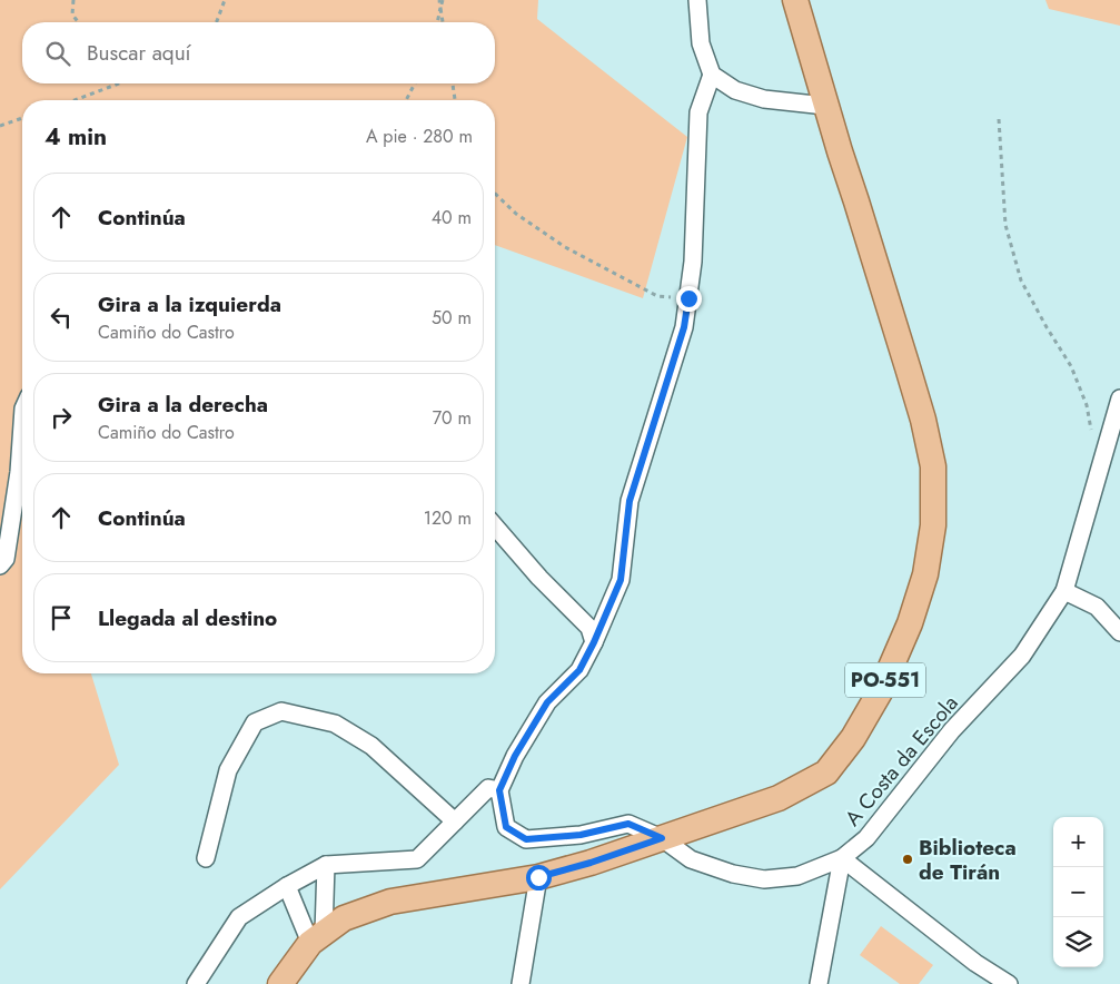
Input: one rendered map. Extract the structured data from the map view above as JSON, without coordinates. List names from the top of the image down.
{
  "streets": {
    "main road": ["PO-551"],
    "street": ["A Costa da Escola"]
  },
  "crossings": [
    ["PO-551", "A Costa da Escola"]
  ],
  "places": ["Biblioteca de Tirán"],
  "page": {
    "search": "Buscar aquí",
    "heading": ["4 min", "A pie · 280 m"],
    "list": [
      ["Continúa", "40 m"],
      ["Gira a la izquierda", "Camiño do Castro", "50 m"],
      ["Gira a la derecha", "Camiño do Castro", "70 m"],
      ["Continúa", "120 m"],
      "Llegada al destino"
    ],
    "map_buttons": ["+", "−"]
  }
}
